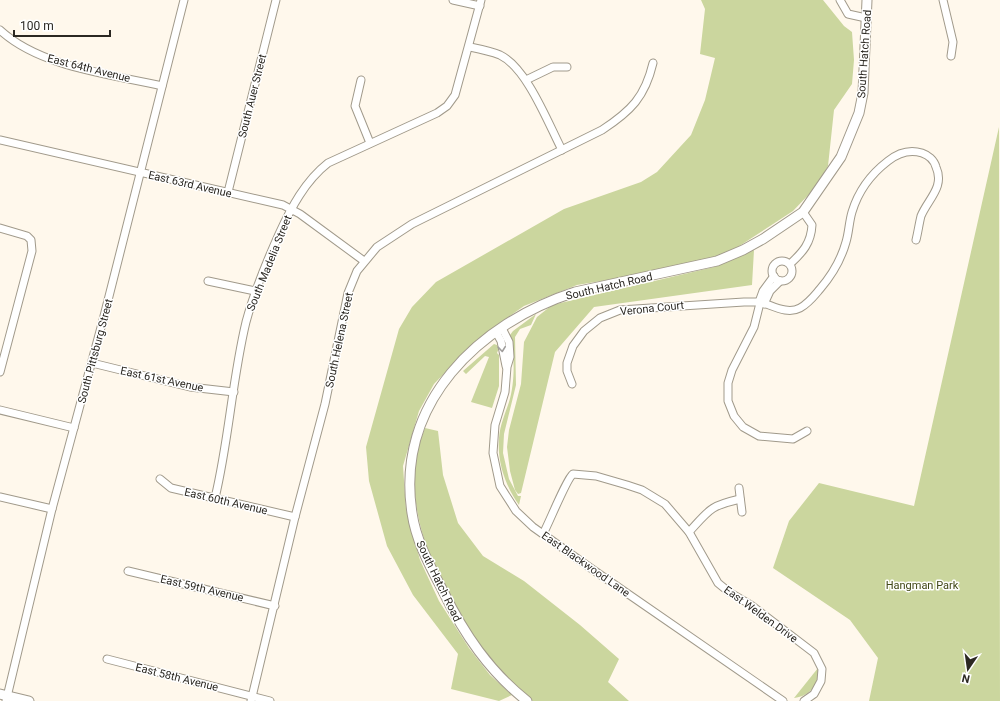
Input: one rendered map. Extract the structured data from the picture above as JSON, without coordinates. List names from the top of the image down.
{
  "streets": {
    "main road": ["South Hatch Road"],
    "street": [
      "East 64th Avenue",
      "South Auer Street",
      "East 63rd Avenue",
      "South Madelia Street",
      "Verona Court",
      "South Helena Street",
      "South Pittsburg Street",
      "East 61st Avenue",
      "East 60th Avenue",
      "East Blackwood Lane",
      "East 59th Avenue",
      "East Welden Drive",
      "East 58th Avenue"
    ]
  },
  "crossings": [
    ["South Hatch Road", "East Blackwood Lane"],
    ["East 64th Avenue", "South Pittsburg Street"],
    ["South Auer Street", "East 63rd Avenue"],
    ["East 63rd Avenue", "South Madelia Street"],
    ["East 63rd Avenue", "South Helena Street"],
    ["East 63rd Avenue", "South Pittsburg Street"],
    ["South Madelia Street", "East 61st Avenue"],
    ["South Madelia Street", "East 60th Avenue"],
    ["South Helena Street", "East 60th Avenue"],
    ["South Helena Street", "East 59th Avenue"],
    ["South Helena Street", "East 58th Avenue"],
    ["South Pittsburg Street", "East 61st Avenue"],
    ["East Blackwood Lane", "East Welden Drive"]
  ],
  "parks": ["Hangman Park"],
  "scale_bar": "100 m",
  "north": "bottom"
}
